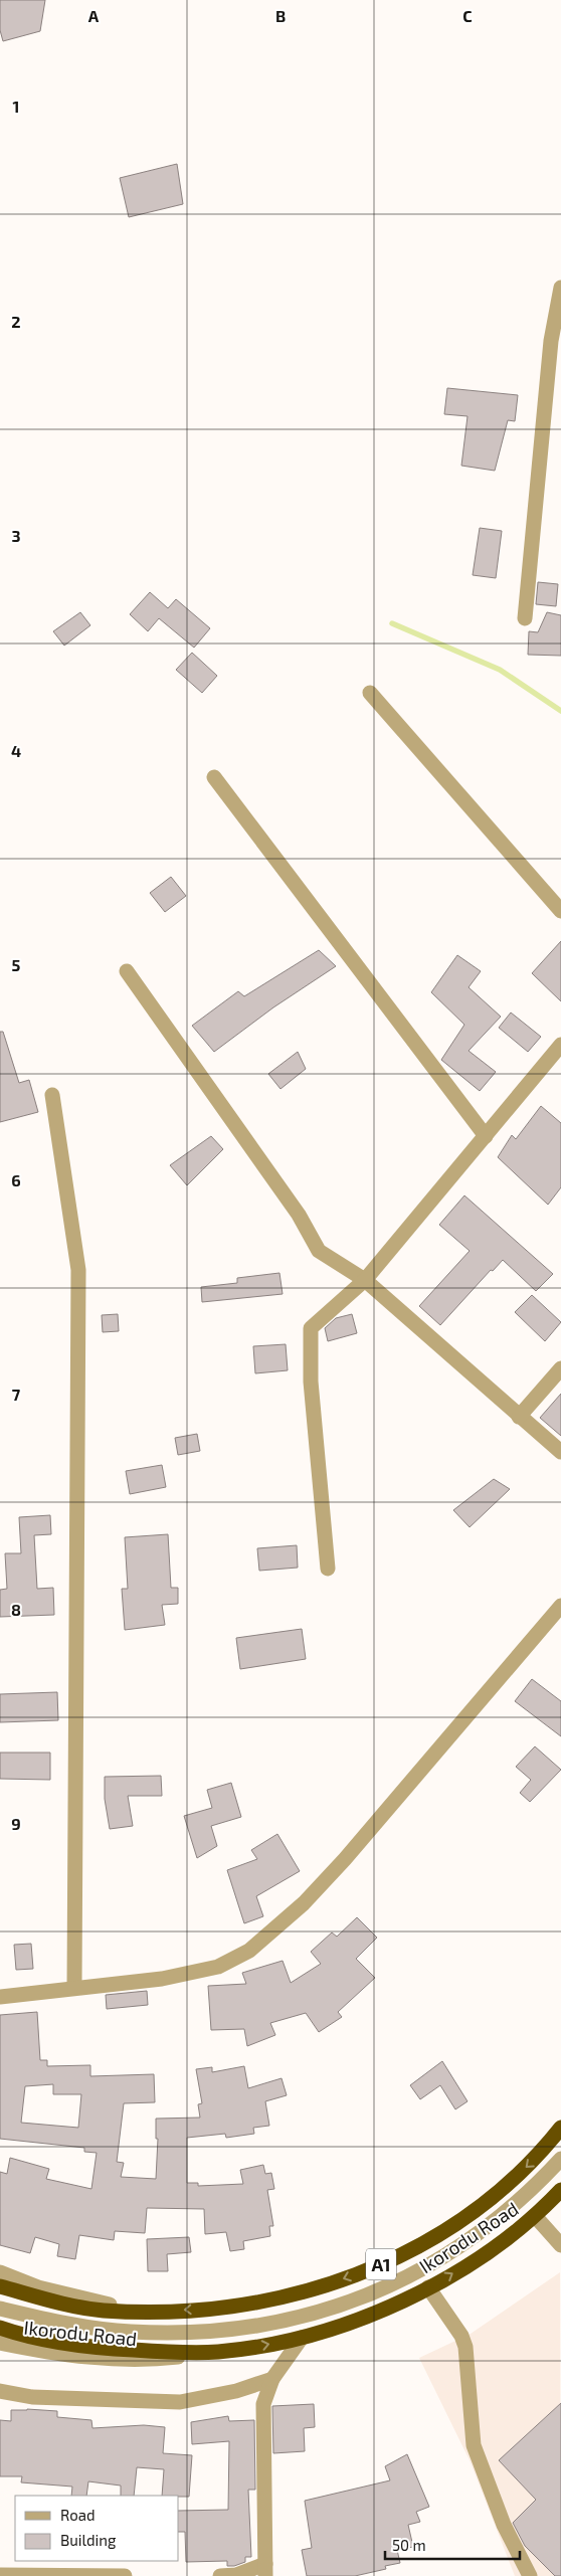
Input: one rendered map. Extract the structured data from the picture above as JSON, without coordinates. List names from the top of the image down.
{
  "streets": {
    "highway": ["Ikorodu Road", "A1"]
  },
  "legend": ["Road", "Building"],
  "scale_bar": "50 m",
  "grid": {
    "columns": ["A", "B", "C"],
    "rows": [
      "1",
      "2",
      "3",
      "4",
      "5",
      "6",
      "7",
      "8",
      "9"
    ]
  }
}
